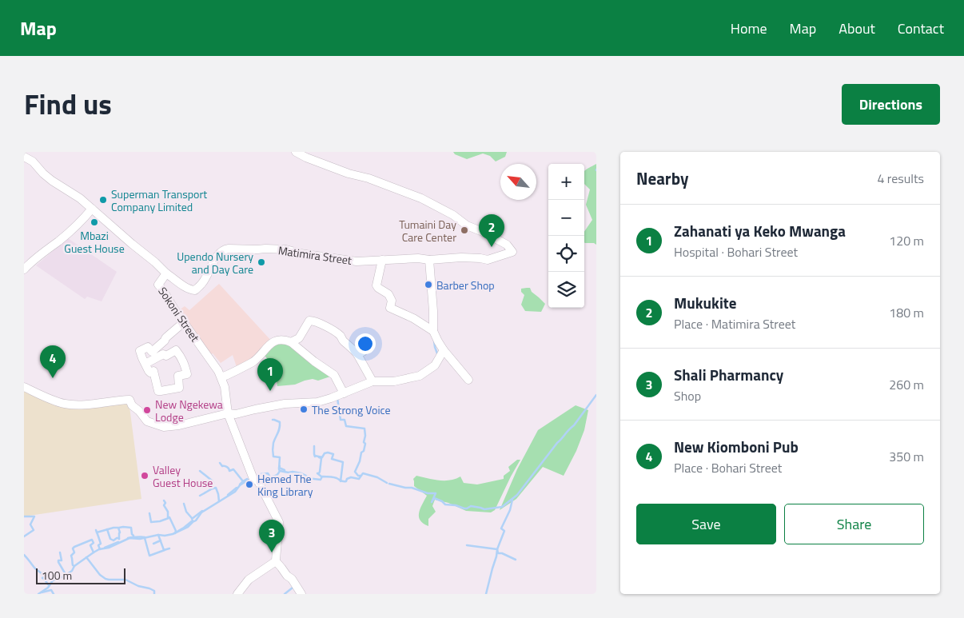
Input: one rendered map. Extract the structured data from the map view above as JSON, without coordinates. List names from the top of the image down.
{
  "streets": {
    "street": ["Matimira Street", "Sokoni Street"]
  },
  "crossings": [
    ["Matimira Street", "Sokoni Street"]
  ],
  "places": [
    "Superman Transport Company Limited",
    "Mbazi Guest House",
    "Tumaini Day Care Center",
    "Upendo Nursery and Day Care",
    "Barber Shop",
    "The Strong Voice",
    "New Ngekewa Lodge",
    "Valley Guest House",
    "Hemed The King Library"
  ],
  "scale_bar": "100 m",
  "north": "top left",
  "page": {
    "header": "Map",
    "nav": [
      "Home",
      "Map",
      "About",
      "Contact"
    ],
    "title": "Find us",
    "buttons": [
      "Directions",
      ["Save", "Share"]
    ],
    "heading": ["Nearby", "4 results"],
    "map_buttons": ["+", "−"],
    "list": [
      {
        "mark": "1",
        "name": "Zahanati ya Keko Mwanga",
        "note": "Hospital · Bohari Street",
        "value": "120 m"
      },
      {
        "mark": "2",
        "name": "Mukukite",
        "note": "Place · Matimira Street",
        "value": "180 m"
      },
      {
        "mark": "3",
        "name": "Shali Pharmancy",
        "note": "Shop",
        "value": "260 m"
      },
      {
        "mark": "4",
        "name": "New Kiomboni Pub",
        "note": "Place · Bohari Street",
        "value": "350 m"
      }
    ],
    "pins": [
      "2",
      "4",
      "1",
      "3"
    ],
    "scale": "100 m"
  }
}
